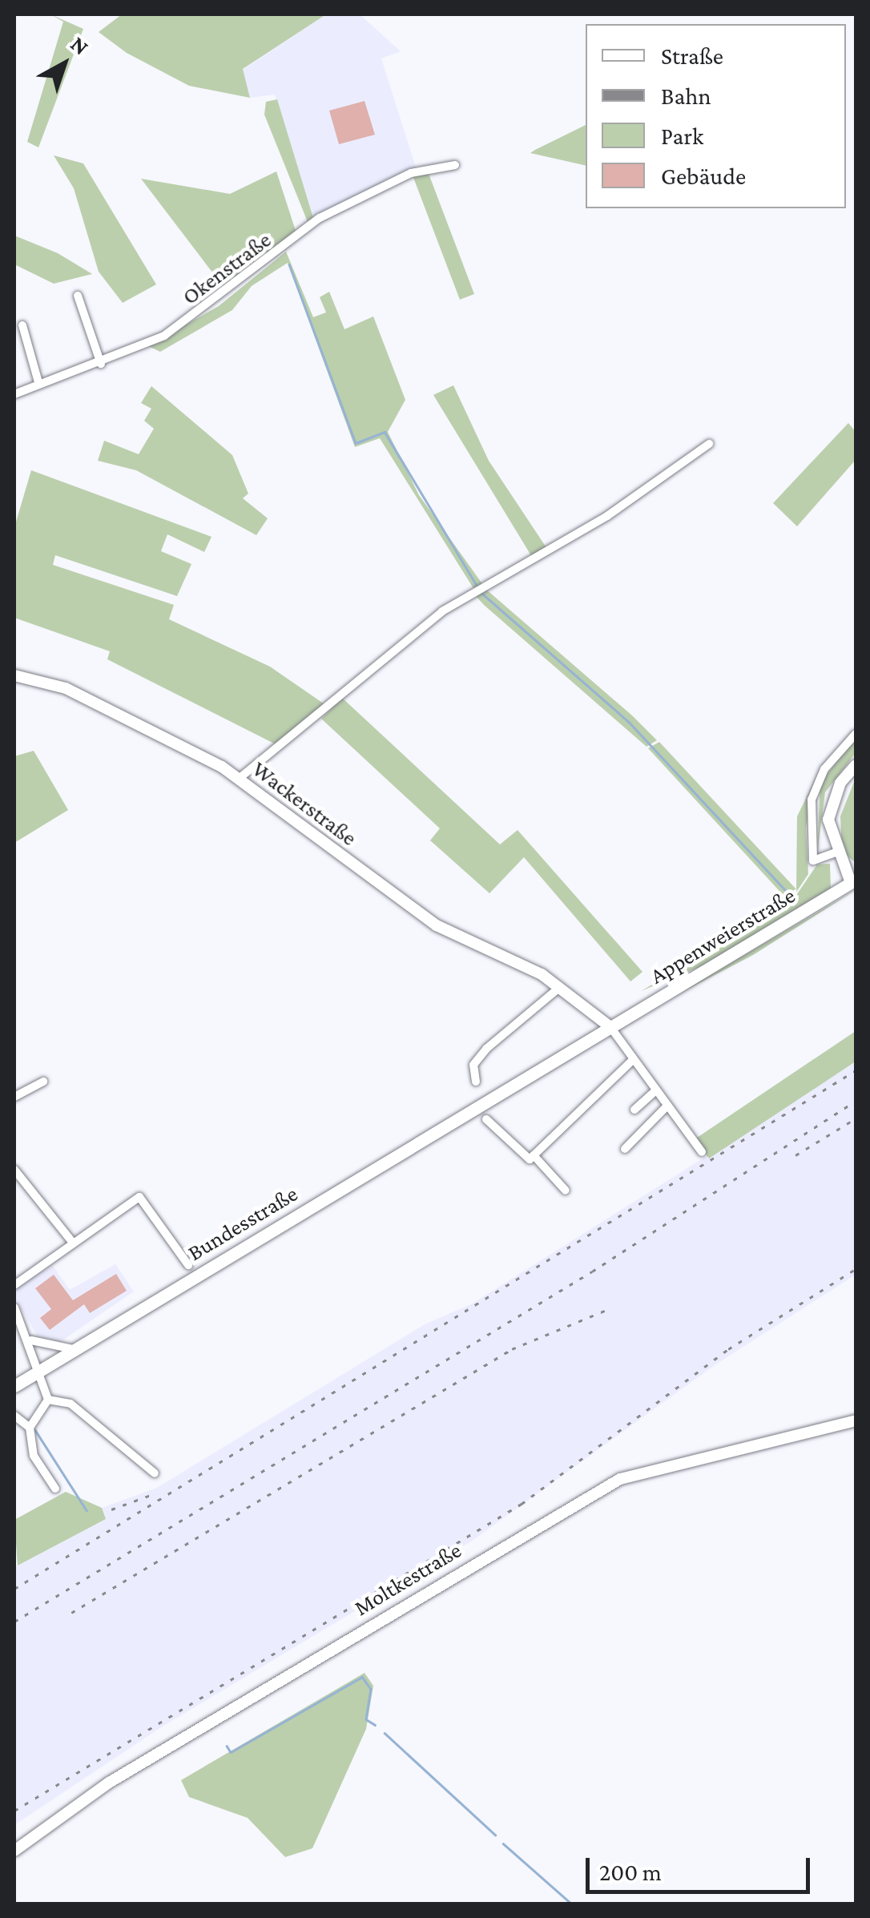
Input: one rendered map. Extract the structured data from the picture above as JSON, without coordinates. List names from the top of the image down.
{
  "streets": {
    "main road": ["Appenweierstraße", "Bundesstraße"],
    "street": ["Okenstraße", "Wackerstraße", "Moltkestraße"]
  },
  "crossings": [
    ["Wackerstraße", "Appenweierstraße"],
    ["Appenweierstraße", "Bundesstraße"]
  ],
  "legend": [
    "Straße",
    "Bahn",
    "Park",
    "Gebäude"
  ],
  "scale_bar": "200 m",
  "north": "top right"
}
